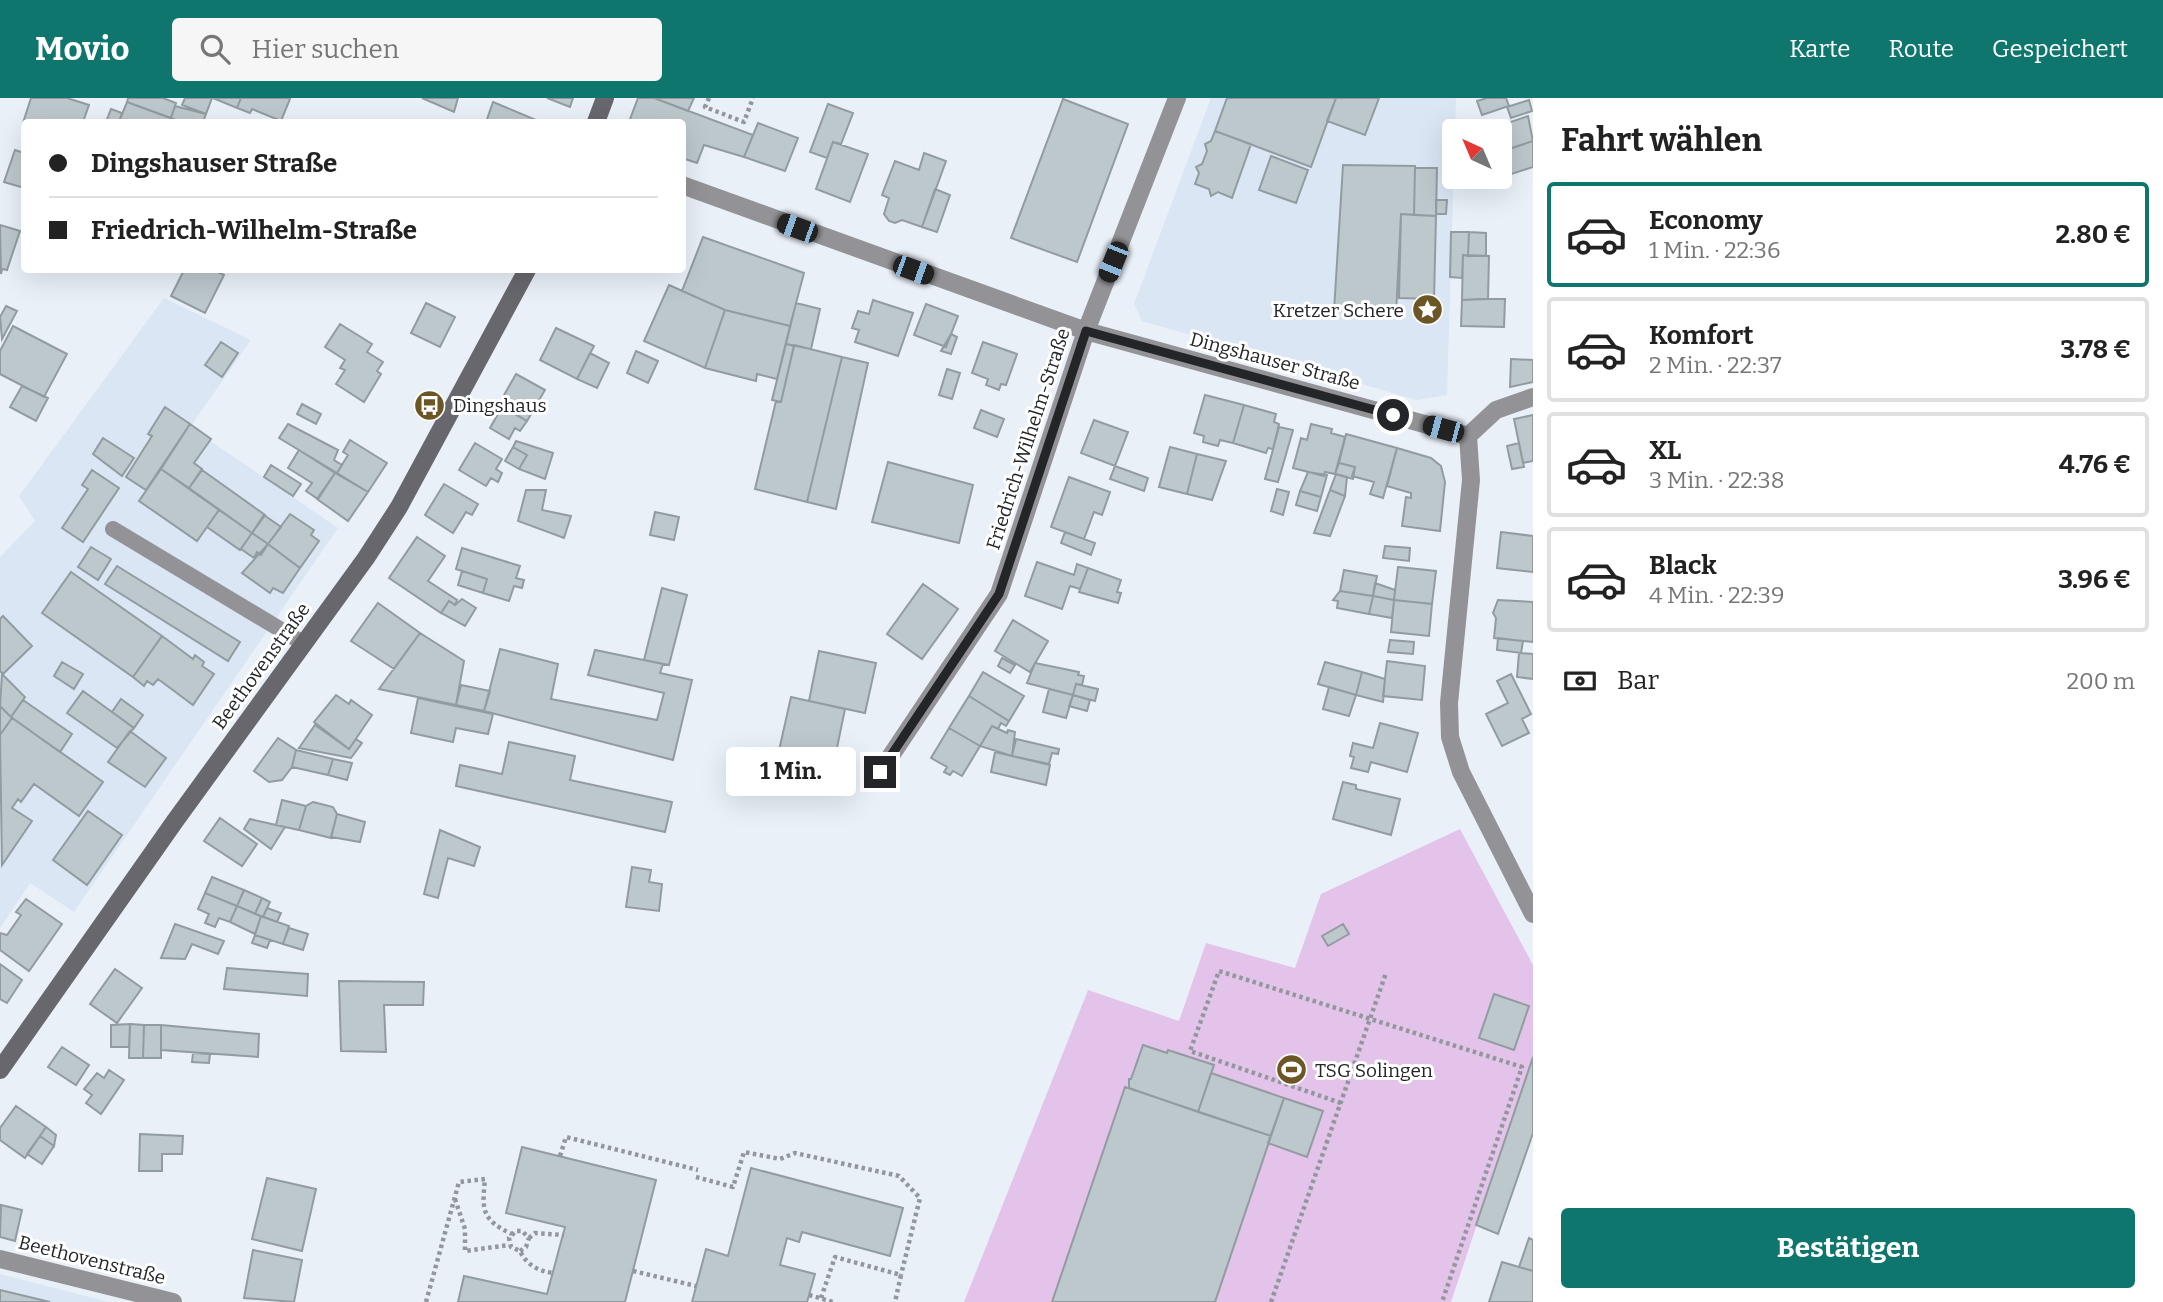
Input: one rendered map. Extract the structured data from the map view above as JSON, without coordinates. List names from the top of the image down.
{
  "streets": {
    "main road": ["Beethovenstraße"],
    "street": ["Dingshauser Straße", "Friedrich-Wilhelm-Straße"]
  },
  "crossings": [
    ["Dingshauser Straße", "Friedrich-Wilhelm-Straße"]
  ],
  "places": {
    "place": ["Kretzer Schere"],
    "bus stop": ["Dingshaus"],
    "sports": ["TSG Solingen"]
  },
  "north": "top left",
  "page": {
    "header": "Movio",
    "search": "Hier suchen",
    "nav": ["Karte", "Route", "Gespeichert"],
    "heading": "Fahrt wählen",
    "banner": ["Dingshauser Straße", "Friedrich-Wilhelm-Straße"],
    "list": [
      {
        "name": "Economy",
        "note": "1 Min. · 22:36",
        "value": "2.80 €"
      },
      {
        "name": "Komfort",
        "note": "2 Min. · 22:37",
        "value": "3.78 €"
      },
      {
        "name": "XL",
        "note": "3 Min. · 22:38",
        "value": "4.76 €"
      },
      {
        "name": "Black",
        "note": "4 Min. · 22:39",
        "value": "3.96 €"
      }
    ],
    "pay": ["Bar", "200 m"],
    "bubble": "1 Min.",
    "buttons": "Bestätigen"
  }
}
